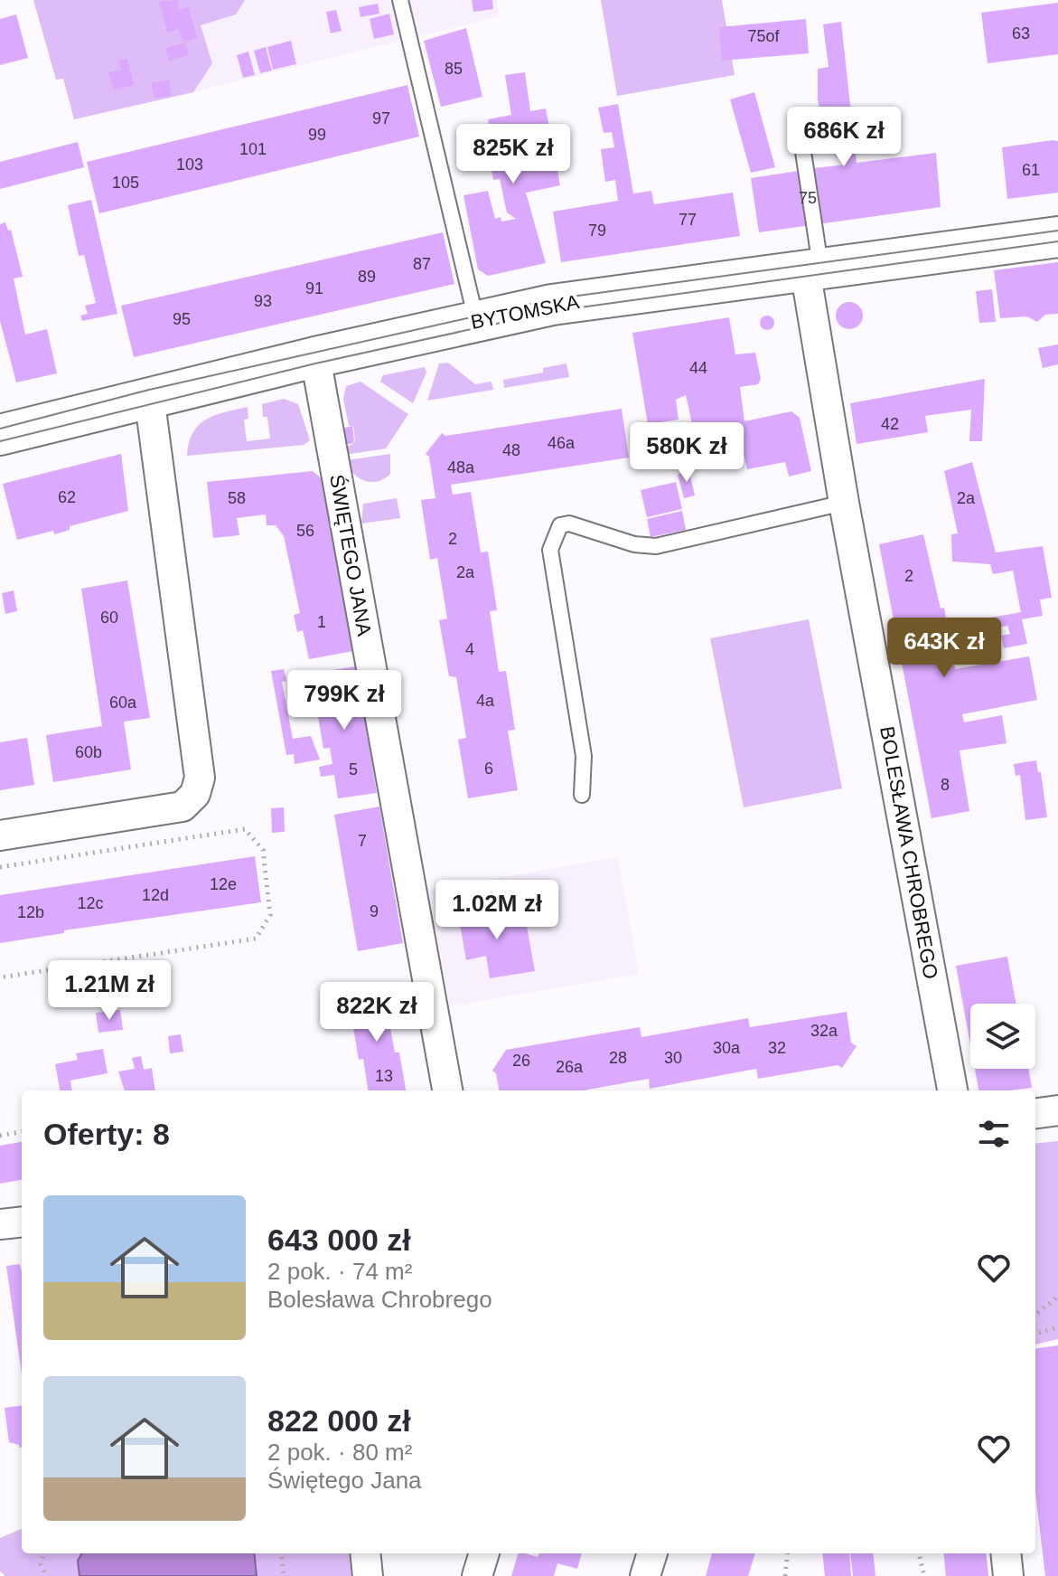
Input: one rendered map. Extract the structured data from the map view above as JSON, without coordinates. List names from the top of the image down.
{
  "streets": {
    "street": ["BYTOMSKA", "ŚWIĘTEGO JANA", "BOLESŁAWA CHROBREGO"]
  },
  "crossings": [
    ["BYTOMSKA", "ŚWIĘTEGO JANA"],
    ["BYTOMSKA", "BOLESŁAWA CHROBREGO"]
  ],
  "house_numbers": [
    "63",
    "75of",
    "85",
    "97",
    "99",
    "101",
    "103",
    "61",
    "105",
    "75",
    "77",
    "79",
    "87",
    "89",
    "91",
    "93",
    "95",
    "44",
    "42",
    "46a",
    "48",
    "48a",
    "62",
    "58",
    "2a",
    "56",
    "2",
    "2a",
    "2",
    "60",
    "1",
    "4",
    "4a",
    "60a",
    "60b",
    "6",
    "5",
    "8",
    "7",
    "12e",
    "12d",
    "12c",
    "9",
    "12b",
    "32a",
    "30a",
    "32",
    "28",
    "30",
    "26",
    "26a",
    "13"
  ],
  "page": {
    "price": [
      "686K zł",
      "825K zł",
      "580K zł",
      "643K zł",
      "799K zł",
      "1.02M zł",
      "1.21M zł",
      "822K zł"
    ],
    "heading": "Oferty: 8",
    "list": [
      {
        "name": "643 000 zł",
        "note": "2 pok. · 74 m² · Bolesława Chrobrego"
      },
      {
        "name": "822 000 zł",
        "note": "2 pok. · 80 m² · Świętego Jana"
      }
    ]
  }
}
